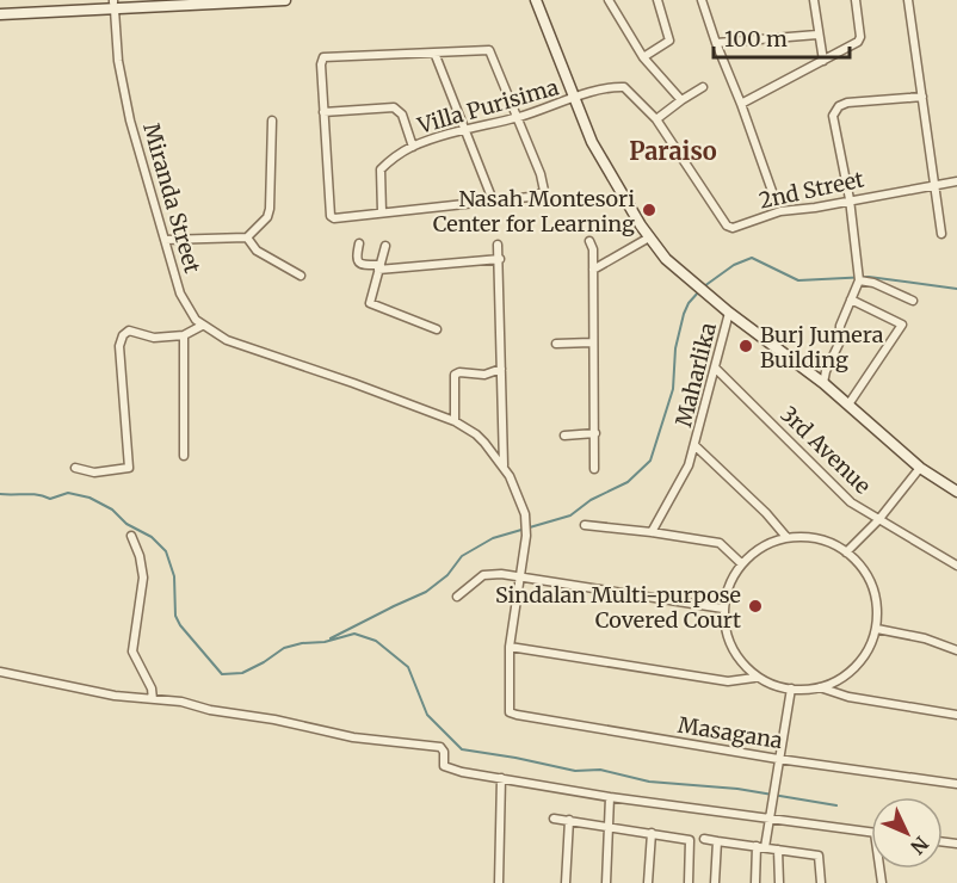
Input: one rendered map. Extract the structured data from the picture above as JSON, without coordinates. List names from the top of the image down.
{
  "streets": {
    "street": [
      "Villa Purisima",
      "2nd Street",
      "Miranda Street",
      "Maharlika",
      "3rd Avenue",
      "Masagana"
    ]
  },
  "crossings": [
    ["Villa Purisima", "2nd Street"],
    ["Maharlika", "3rd Avenue"]
  ],
  "districts": ["Paraiso"],
  "places": ["Nasah Montesori Center for Learning", "Burj Jumera Building", "Sindalan Multi-purpose Covered Court"],
  "scale_bar": "100 m",
  "north": "bottom right"
}
